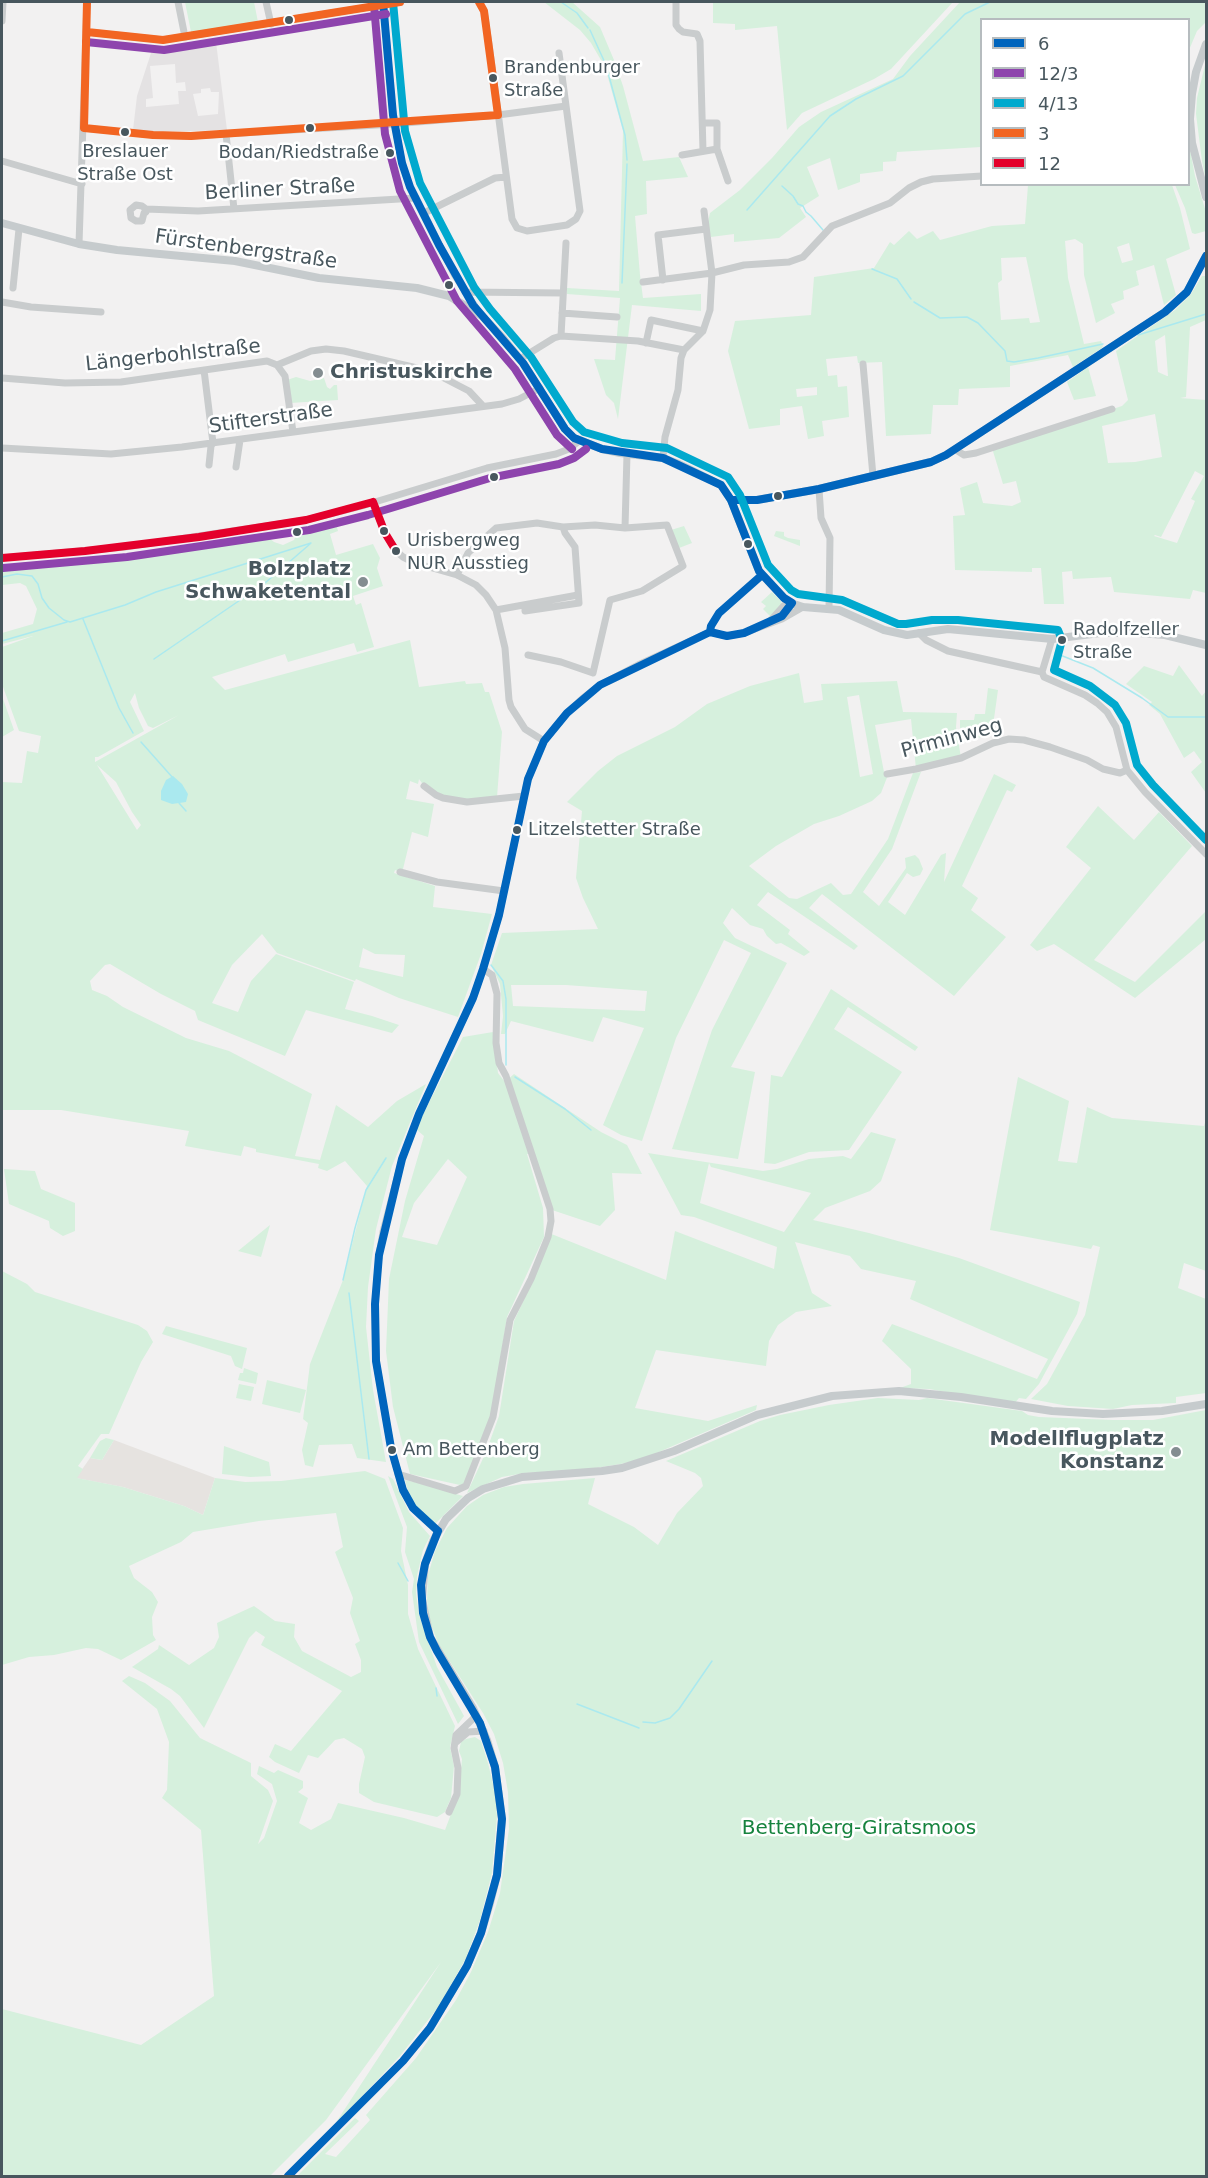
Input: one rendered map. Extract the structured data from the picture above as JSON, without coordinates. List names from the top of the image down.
{
  "streets": {
    "main road": ["Fürstenbergstraße"],
    "street": [
      "Berliner Straße",
      "Längerbohlstraße",
      "Stifterstraße",
      "Pirminweg"
    ]
  },
  "crossings": [
    ["Längerbohlstraße", "Stifterstraße"]
  ],
  "parks": ["Bettenberg-Giratsmoos"],
  "places": [
    "Brandenburger Straße",
    "Breslauer Straße Ost",
    "Bodan/Riedstraße",
    "Christuskirche",
    "Urisbergweg NUR Ausstieg",
    "Bolzplatz Schwaketental",
    "Radolfzeller Straße",
    "Litzelstetter Straße",
    "Am Bettenberg",
    "Modellflugplatz Konstanz"
  ],
  "lines": [
    "transit line 6",
    "transit line 4/13",
    "transit line 3",
    "transit line 12/3",
    "transit line 12"
  ],
  "legend": [
    "6",
    "12/3",
    "4/13",
    "3",
    "12"
  ]
}
